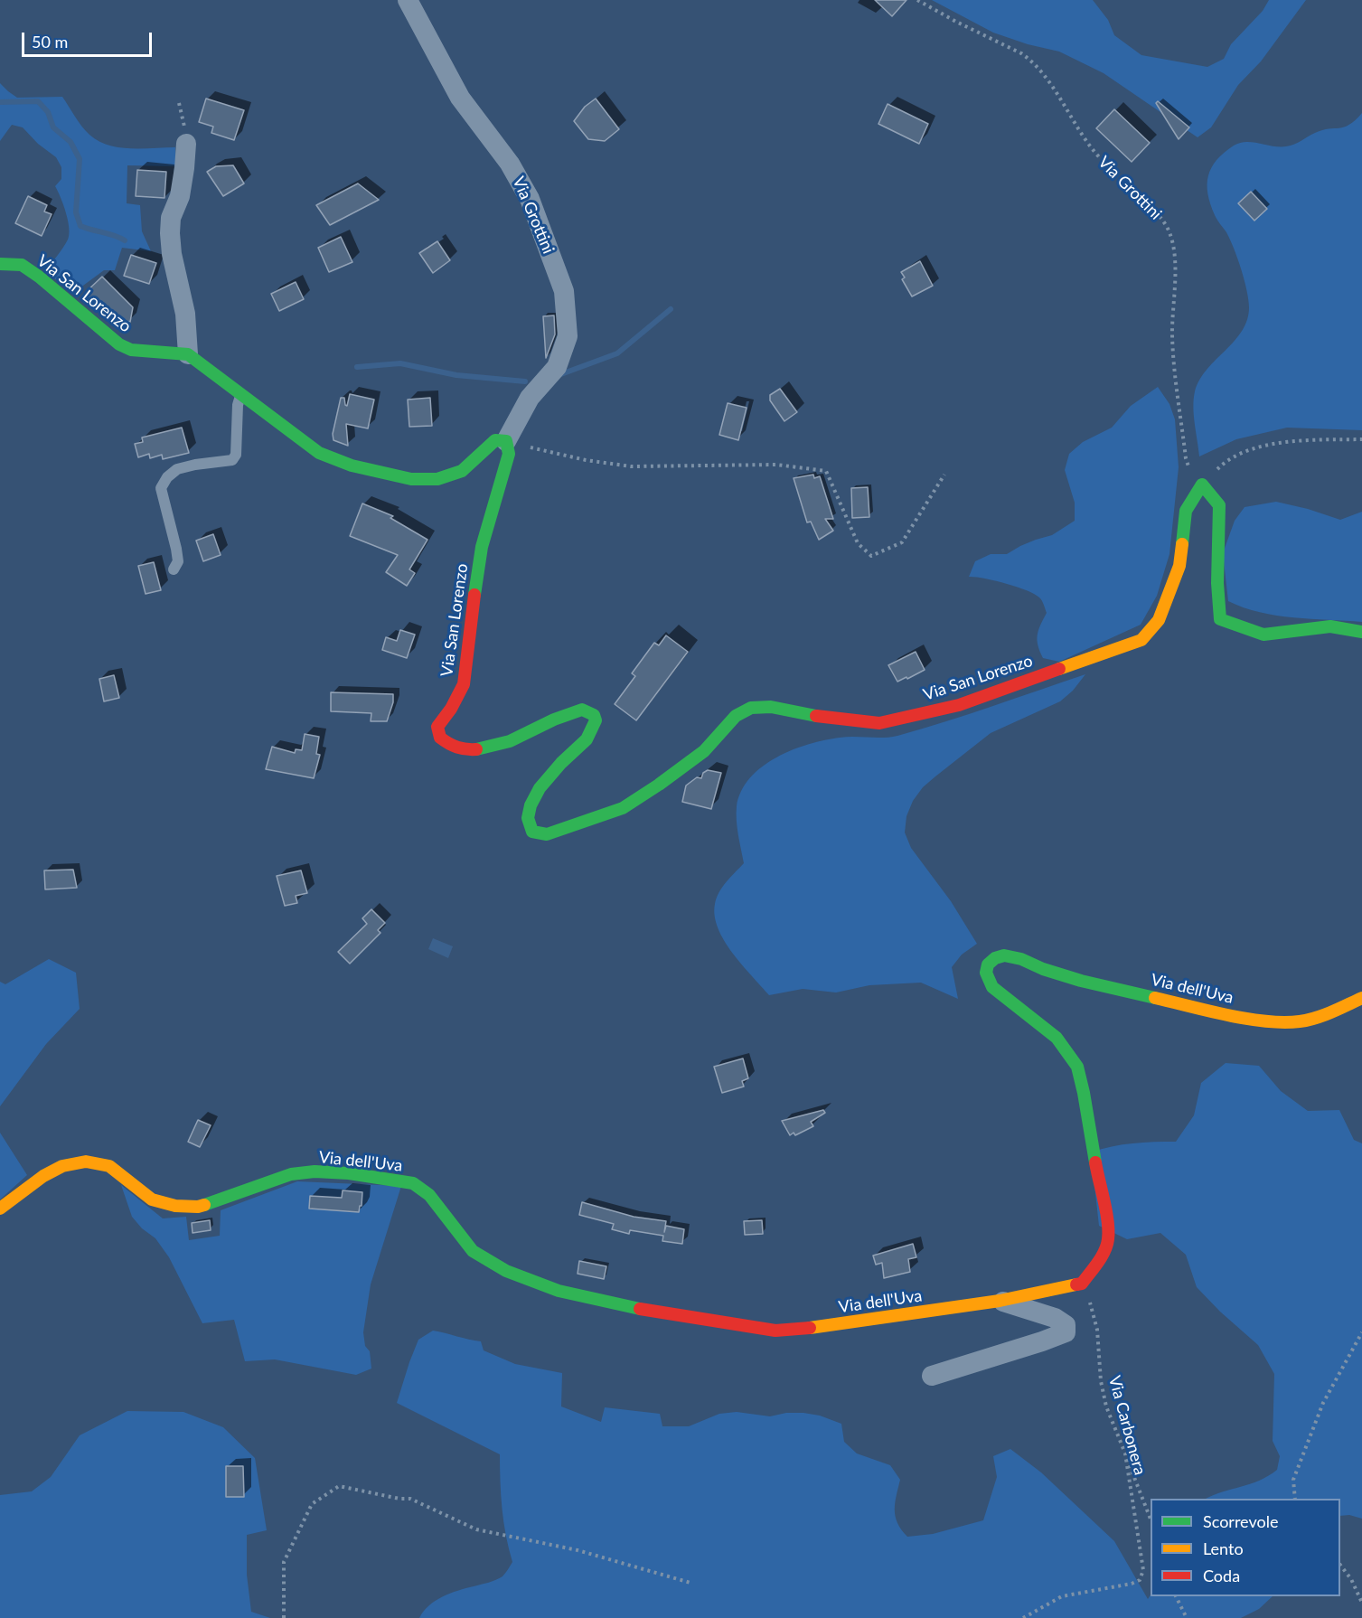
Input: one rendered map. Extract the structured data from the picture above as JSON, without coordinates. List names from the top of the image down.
{
  "streets": {
    "street": ["Via Grottini", "Via San Lorenzo", "Via dell'Uva"],
    "path": ["Via Carbonera"]
  },
  "crossings": [
    ["Via Grottini", "Via San Lorenzo"],
    ["Via dell'Uva", "Via Carbonera"]
  ],
  "legend": ["Scorrevole", "Lento", "Coda"],
  "scale_bar": "50 m"
}
